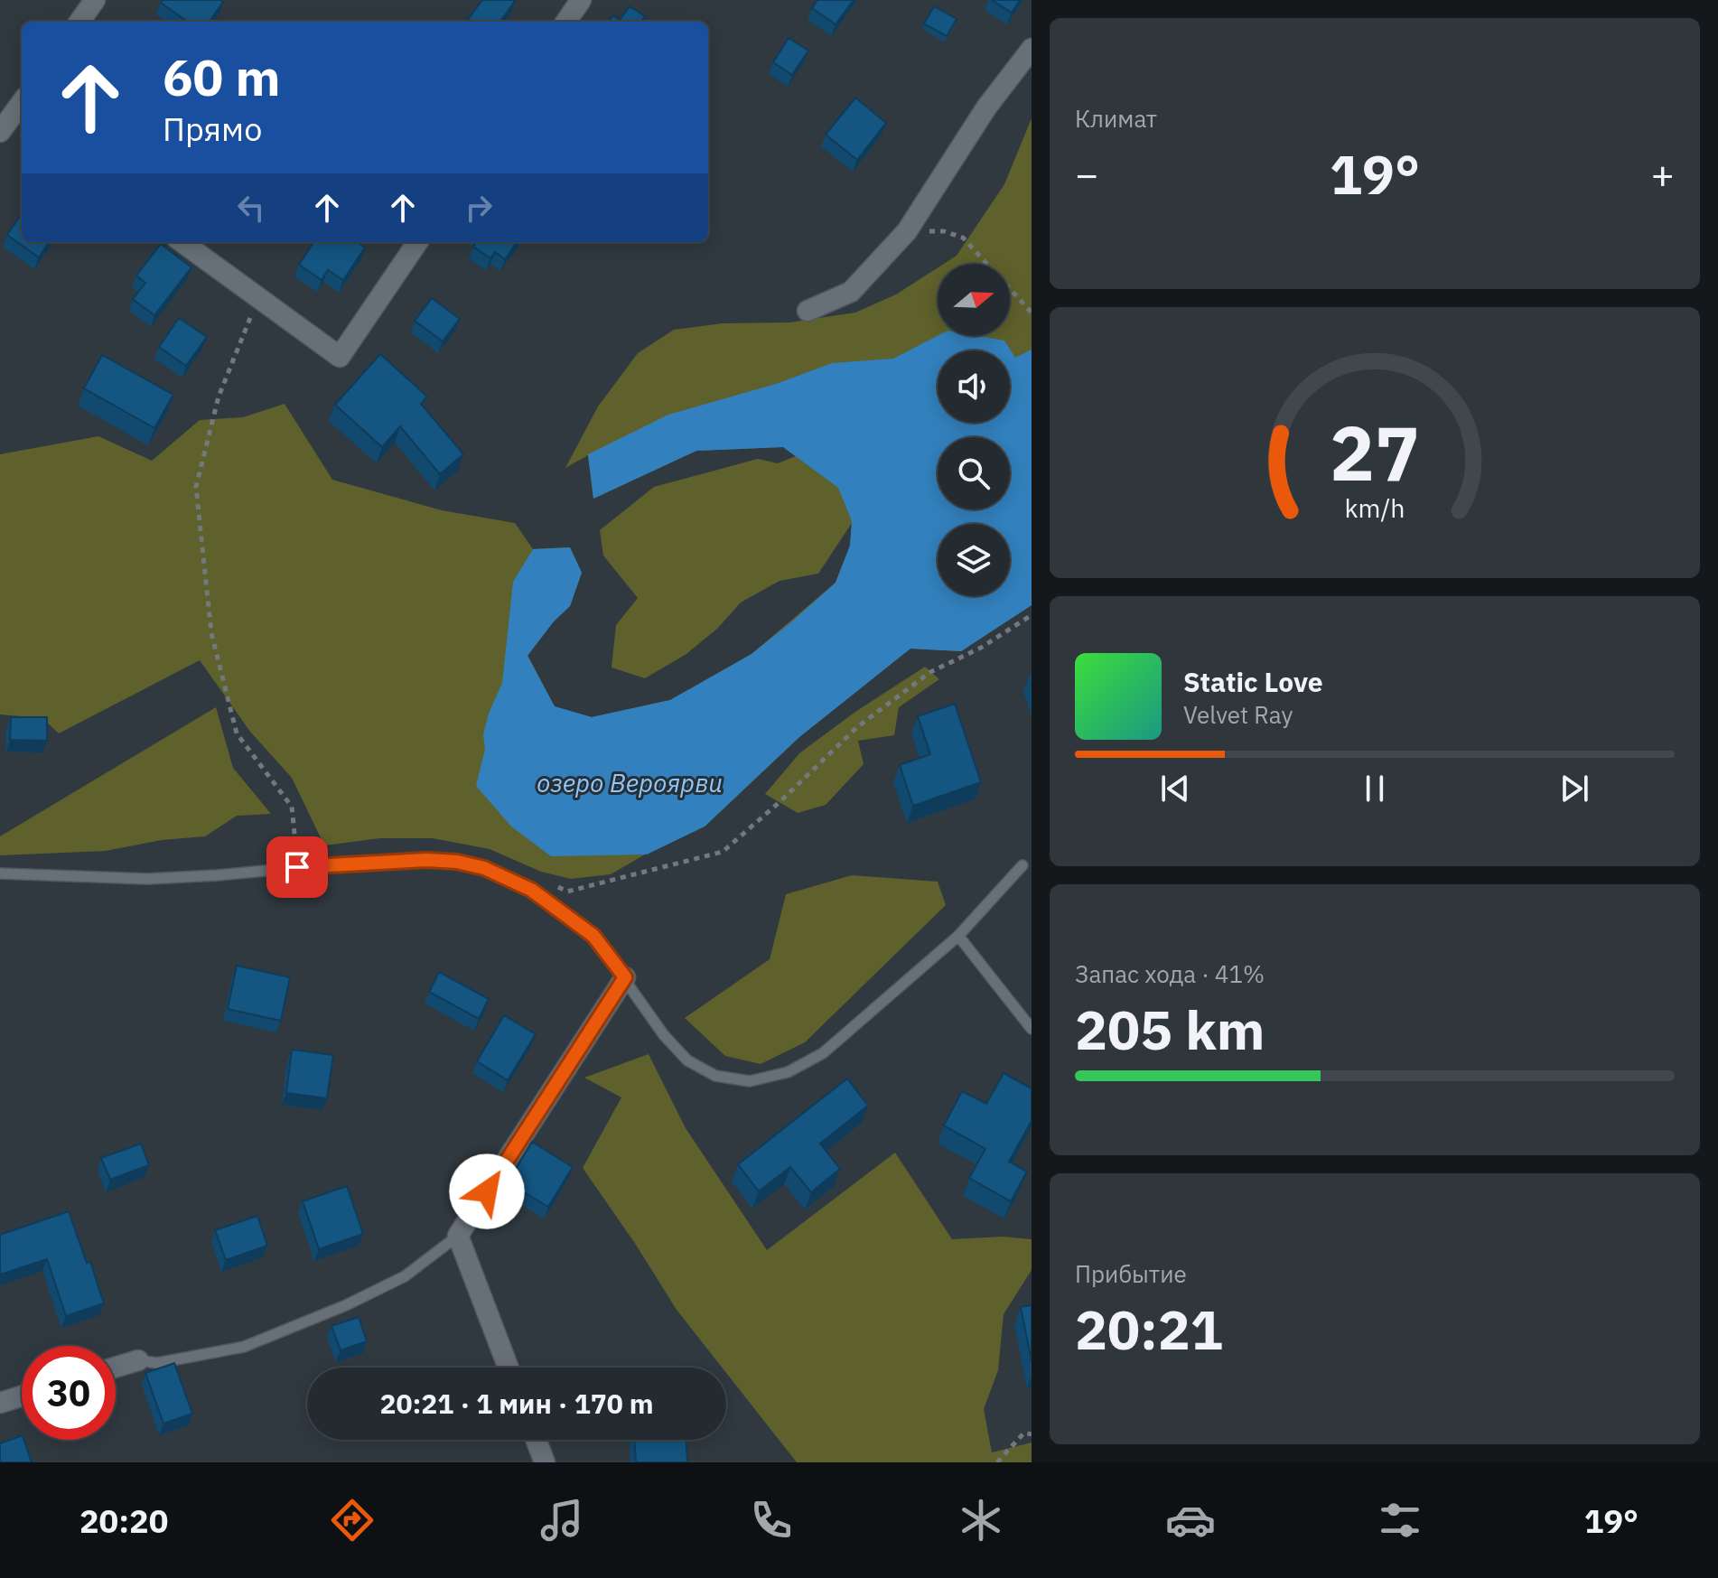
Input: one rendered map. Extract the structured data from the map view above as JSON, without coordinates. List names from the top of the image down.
{
  "water": ["озеро Вероярви"],
  "north": "right",
  "page": {
    "tile": [
      "Климат",
      ["Запас хода · 41%", "205 km"],
      ["Прибытие", "20:21"]
    ],
    "turn": ["60 m", "Прямо"],
    "heat": ["−", "19°", "+"],
    "song": ["Static Love", "Velvet Ray"],
    "limit": "30",
    "trip": "20:21 · 1 мин · 170 m",
    "tabs": ["20:20", "19°"],
    "gauge": ["27", "km/h"]
  }
}
